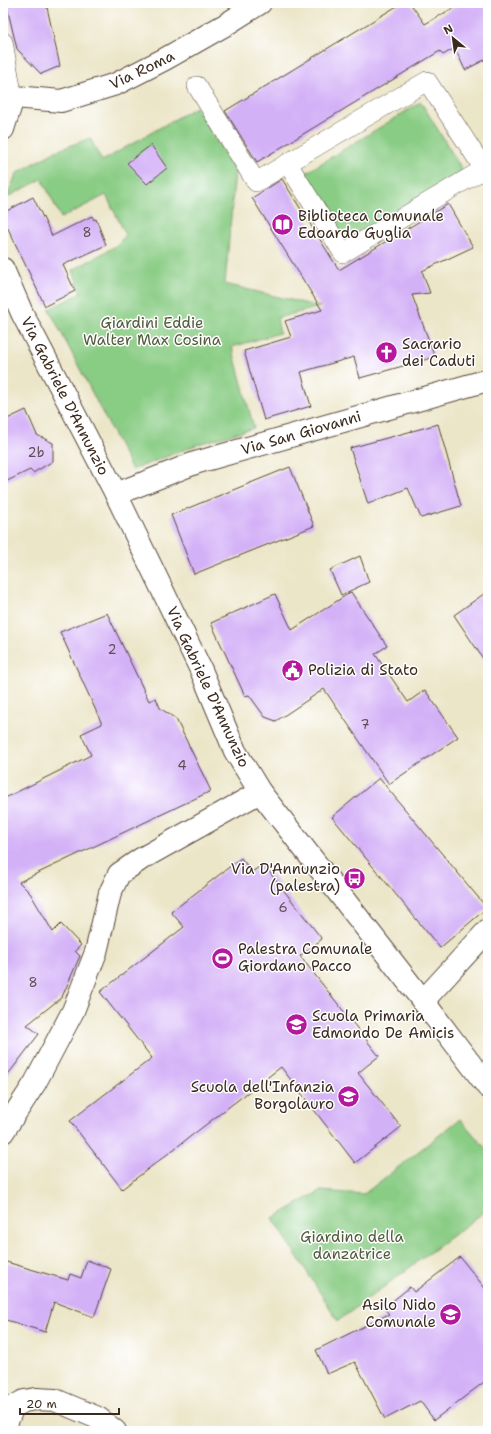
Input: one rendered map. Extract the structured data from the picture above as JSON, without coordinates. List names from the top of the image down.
{
  "streets": {
    "street": ["Via Roma", "Via Gabriele D'Annunzio", "Via San Giovanni"]
  },
  "crossings": [
    ["Via Gabriele D'Annunzio", "Via San Giovanni"]
  ],
  "parks": ["Giardini Eddie Walter Max Cosina", "Giardino della danzatrice"],
  "places": {
    "library": ["Biblioteca Comunale Edoardo Guglia"],
    "church": ["Sacrario dei Caduti"],
    "public building": ["Polizia di Stato"],
    "bus stop": ["Via D'Annunzio (palestra)"],
    "sports": ["Palestra Comunale Giordano Pacco"],
    "school or university": ["Scuola Primaria Edmondo De Amicis", "Scuola dell'Infanzia Borgolauro", "Asilo Nido Comunale"]
  },
  "house_numbers": [
    "8",
    "2b",
    "2",
    "7",
    "4",
    "6",
    "8"
  ],
  "scale_bar": "20 m",
  "north": "top left"
}
